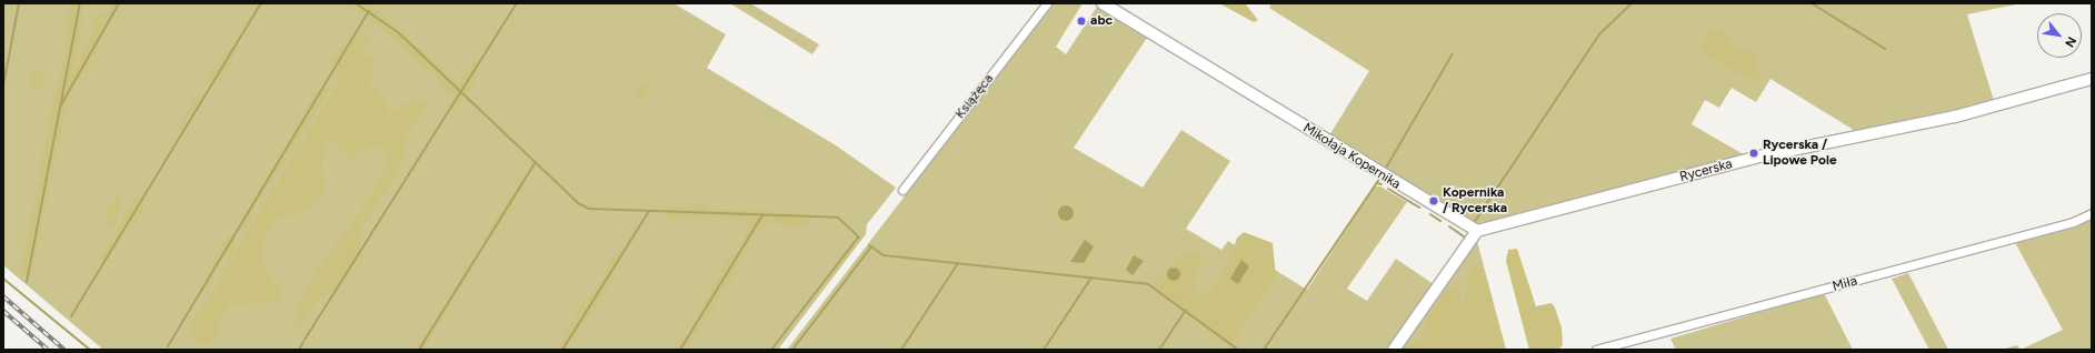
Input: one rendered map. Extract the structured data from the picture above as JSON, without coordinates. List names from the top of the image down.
{
  "streets": {
    "street": [
      "Książęca",
      "Mikołaja Kopernika",
      "Rycerska",
      "Miła"
    ]
  },
  "crossings": [
    ["Mikołaja Kopernika", "Rycerska"]
  ],
  "places": ["abc", "Rycerska / Lipowe Pole", "Kopernika / Rycerska"],
  "north": "bottom right"
}
